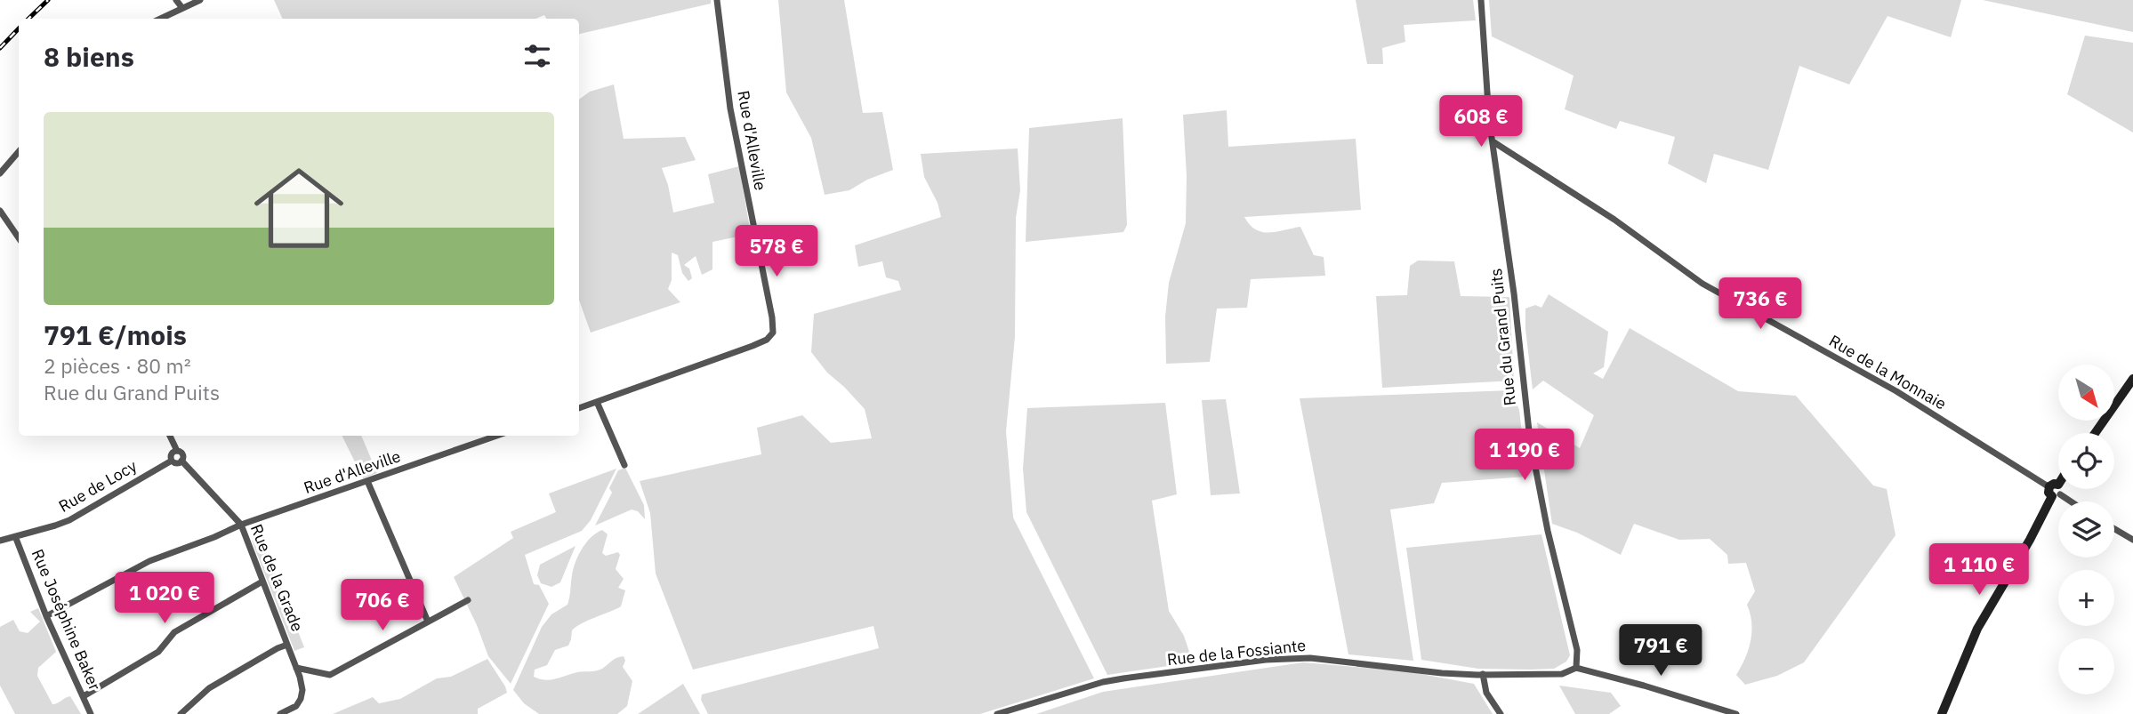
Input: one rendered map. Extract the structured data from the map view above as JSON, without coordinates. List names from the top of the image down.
{
  "streets": {
    "street": [
      "Rue d'Alleville",
      "Rue du Grand Puits",
      "Rue de la Monnaie",
      "Rue de Locy",
      "Rue de la Grade",
      "Rue Joséphine Baker",
      "Rue de la Fossiante"
    ]
  },
  "crossings": [
    ["Rue d'Alleville", "Rue de la Grade"],
    ["Rue d'Alleville", "Rue Joséphine Baker"],
    ["Rue du Grand Puits", "Rue de la Monnaie"],
    ["Rue de Locy", "Rue de la Grade"],
    ["Rue de Locy", "Rue Joséphine Baker"]
  ],
  "north": "bottom right",
  "page": {
    "heading": "8 biens",
    "list": [
      {
        "name": "791 €/mois",
        "note": "2 pièces · 80 m² · Rue du Grand Puits"
      }
    ],
    "price": [
      "608 €",
      "578 €",
      "736 €",
      "1 190 €",
      "1 110 €",
      "1 020 €",
      "706 €",
      "791 €"
    ],
    "map_buttons": ["+", "−"]
  }
}
